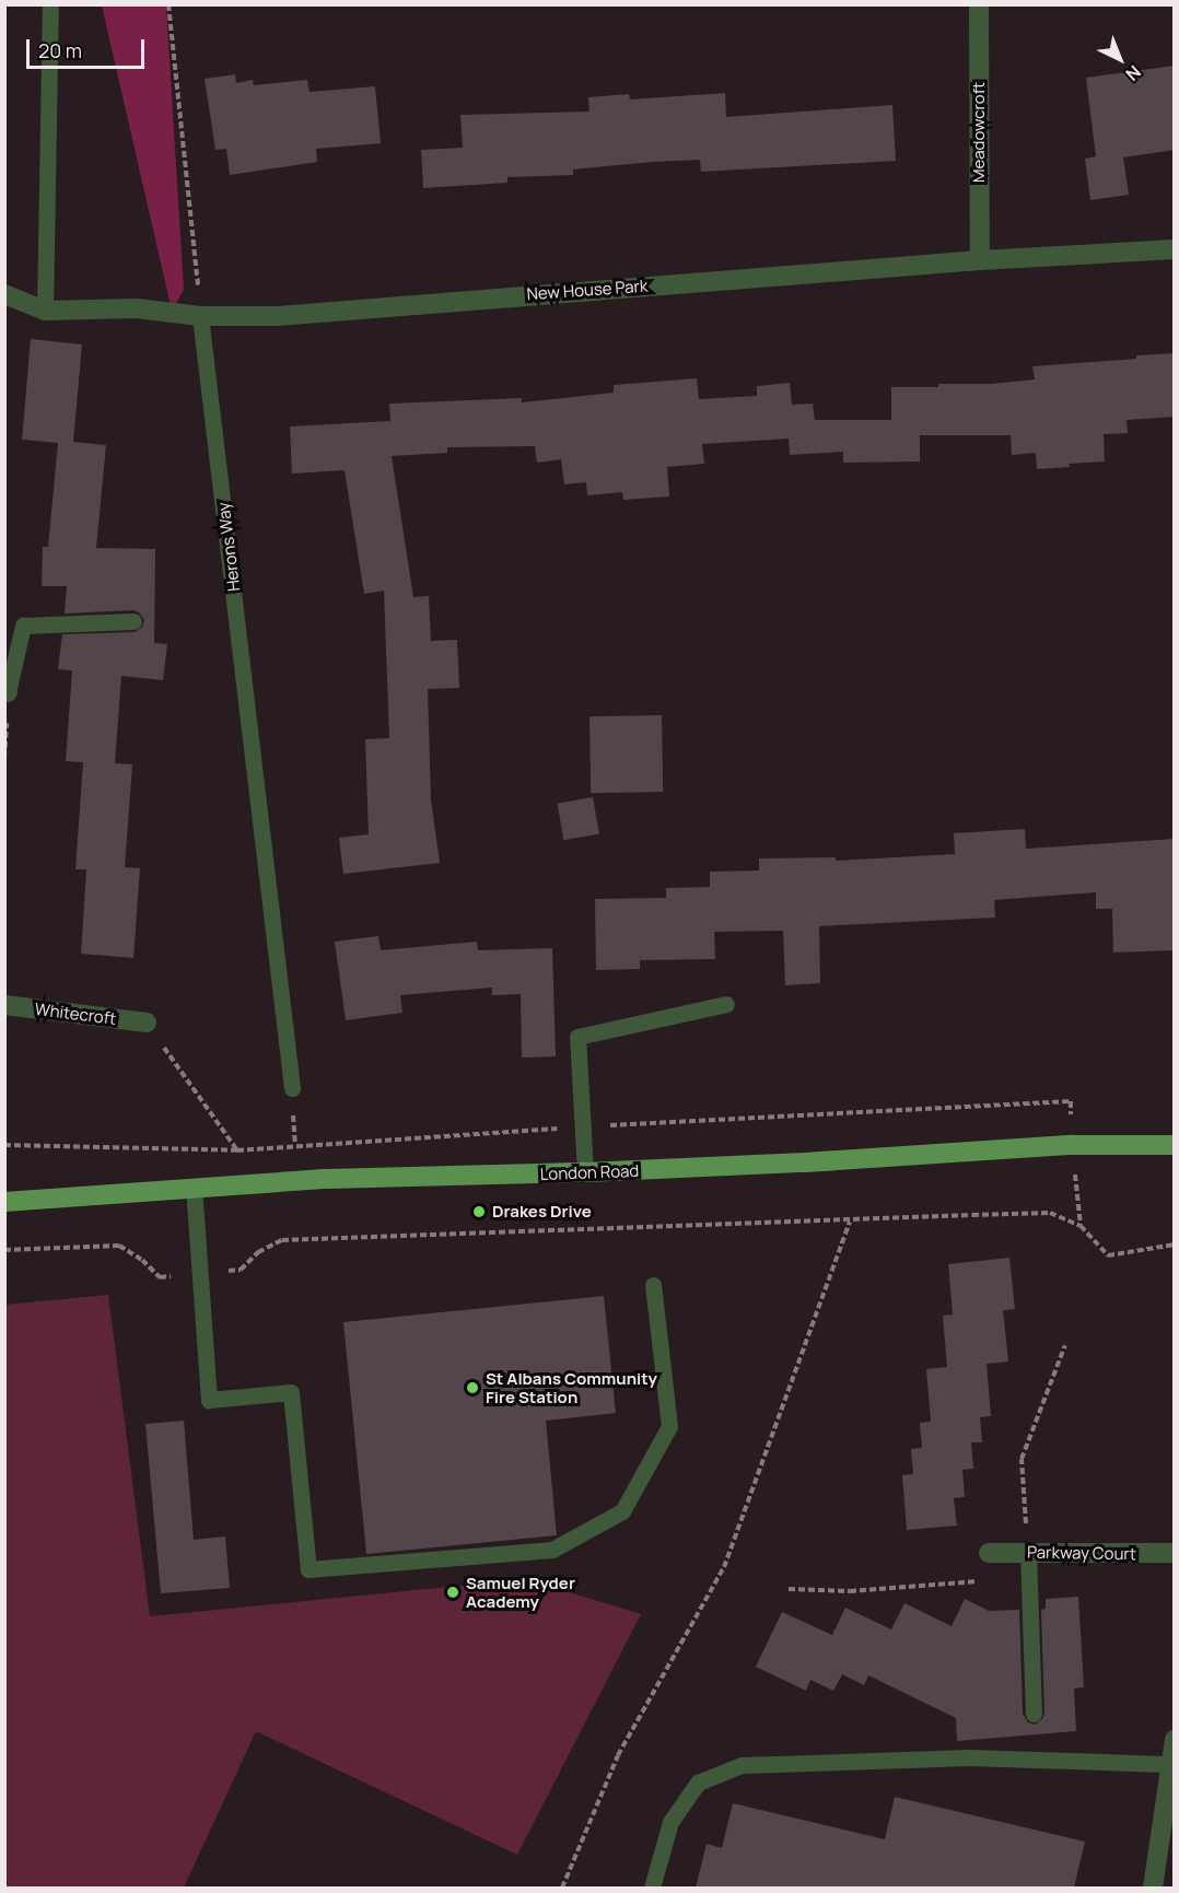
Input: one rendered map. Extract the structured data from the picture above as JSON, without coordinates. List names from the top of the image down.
{
  "streets": {
    "main road": ["London Road"],
    "street": [
      "Meadowcroft",
      "New House Park",
      "Whitecroft",
      "Parkway Court"
    ],
    "lane": ["Herons Way"]
  },
  "crossings": [
    ["Meadowcroft", "New House Park"],
    ["New House Park", "Herons Way"]
  ],
  "places": ["Drakes Drive", "St Albans Community Fire Station", "Samuel Ryder Academy"],
  "scale_bar": "20 m",
  "north": "bottom right"
}
